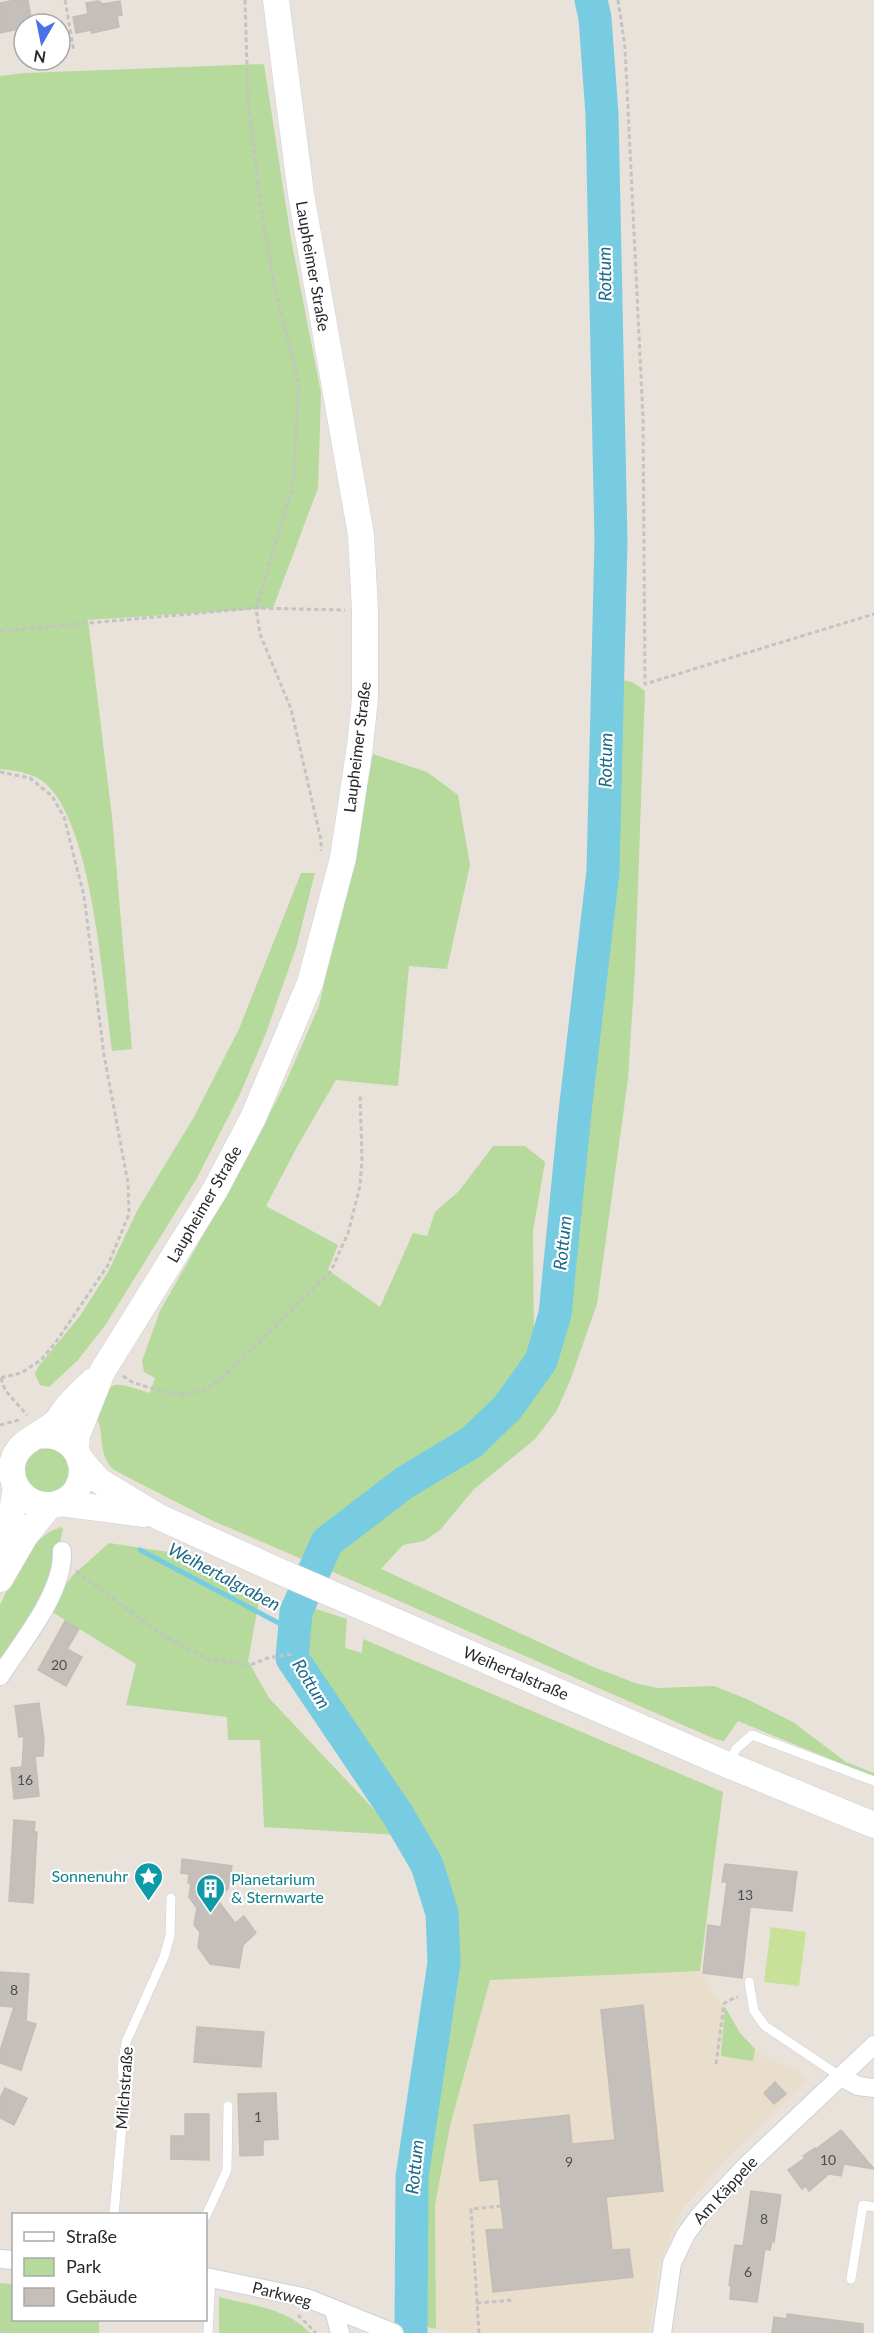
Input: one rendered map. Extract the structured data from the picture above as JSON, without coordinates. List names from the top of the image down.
{
  "streets": {
    "street": [
      "Laupheimer Straße",
      "Weihertalstraße",
      "Am Käppele",
      "Parkweg"
    ],
    "lane": ["Milchstraße"]
  },
  "crossings": [
    ["Laupheimer Straße", "Weihertalstraße"]
  ],
  "water": ["Rottum", "Weihertalgraben"],
  "places": {
    "place": ["Sonnenuhr"],
    "building": ["Planetarium & Sternwarte"]
  },
  "house_numbers": [
    "20",
    "16",
    "13",
    "8",
    "1",
    "10",
    "9",
    "8",
    "6"
  ],
  "legend": ["Straße", "Park", "Gebäude"],
  "north": "bottom"
}
